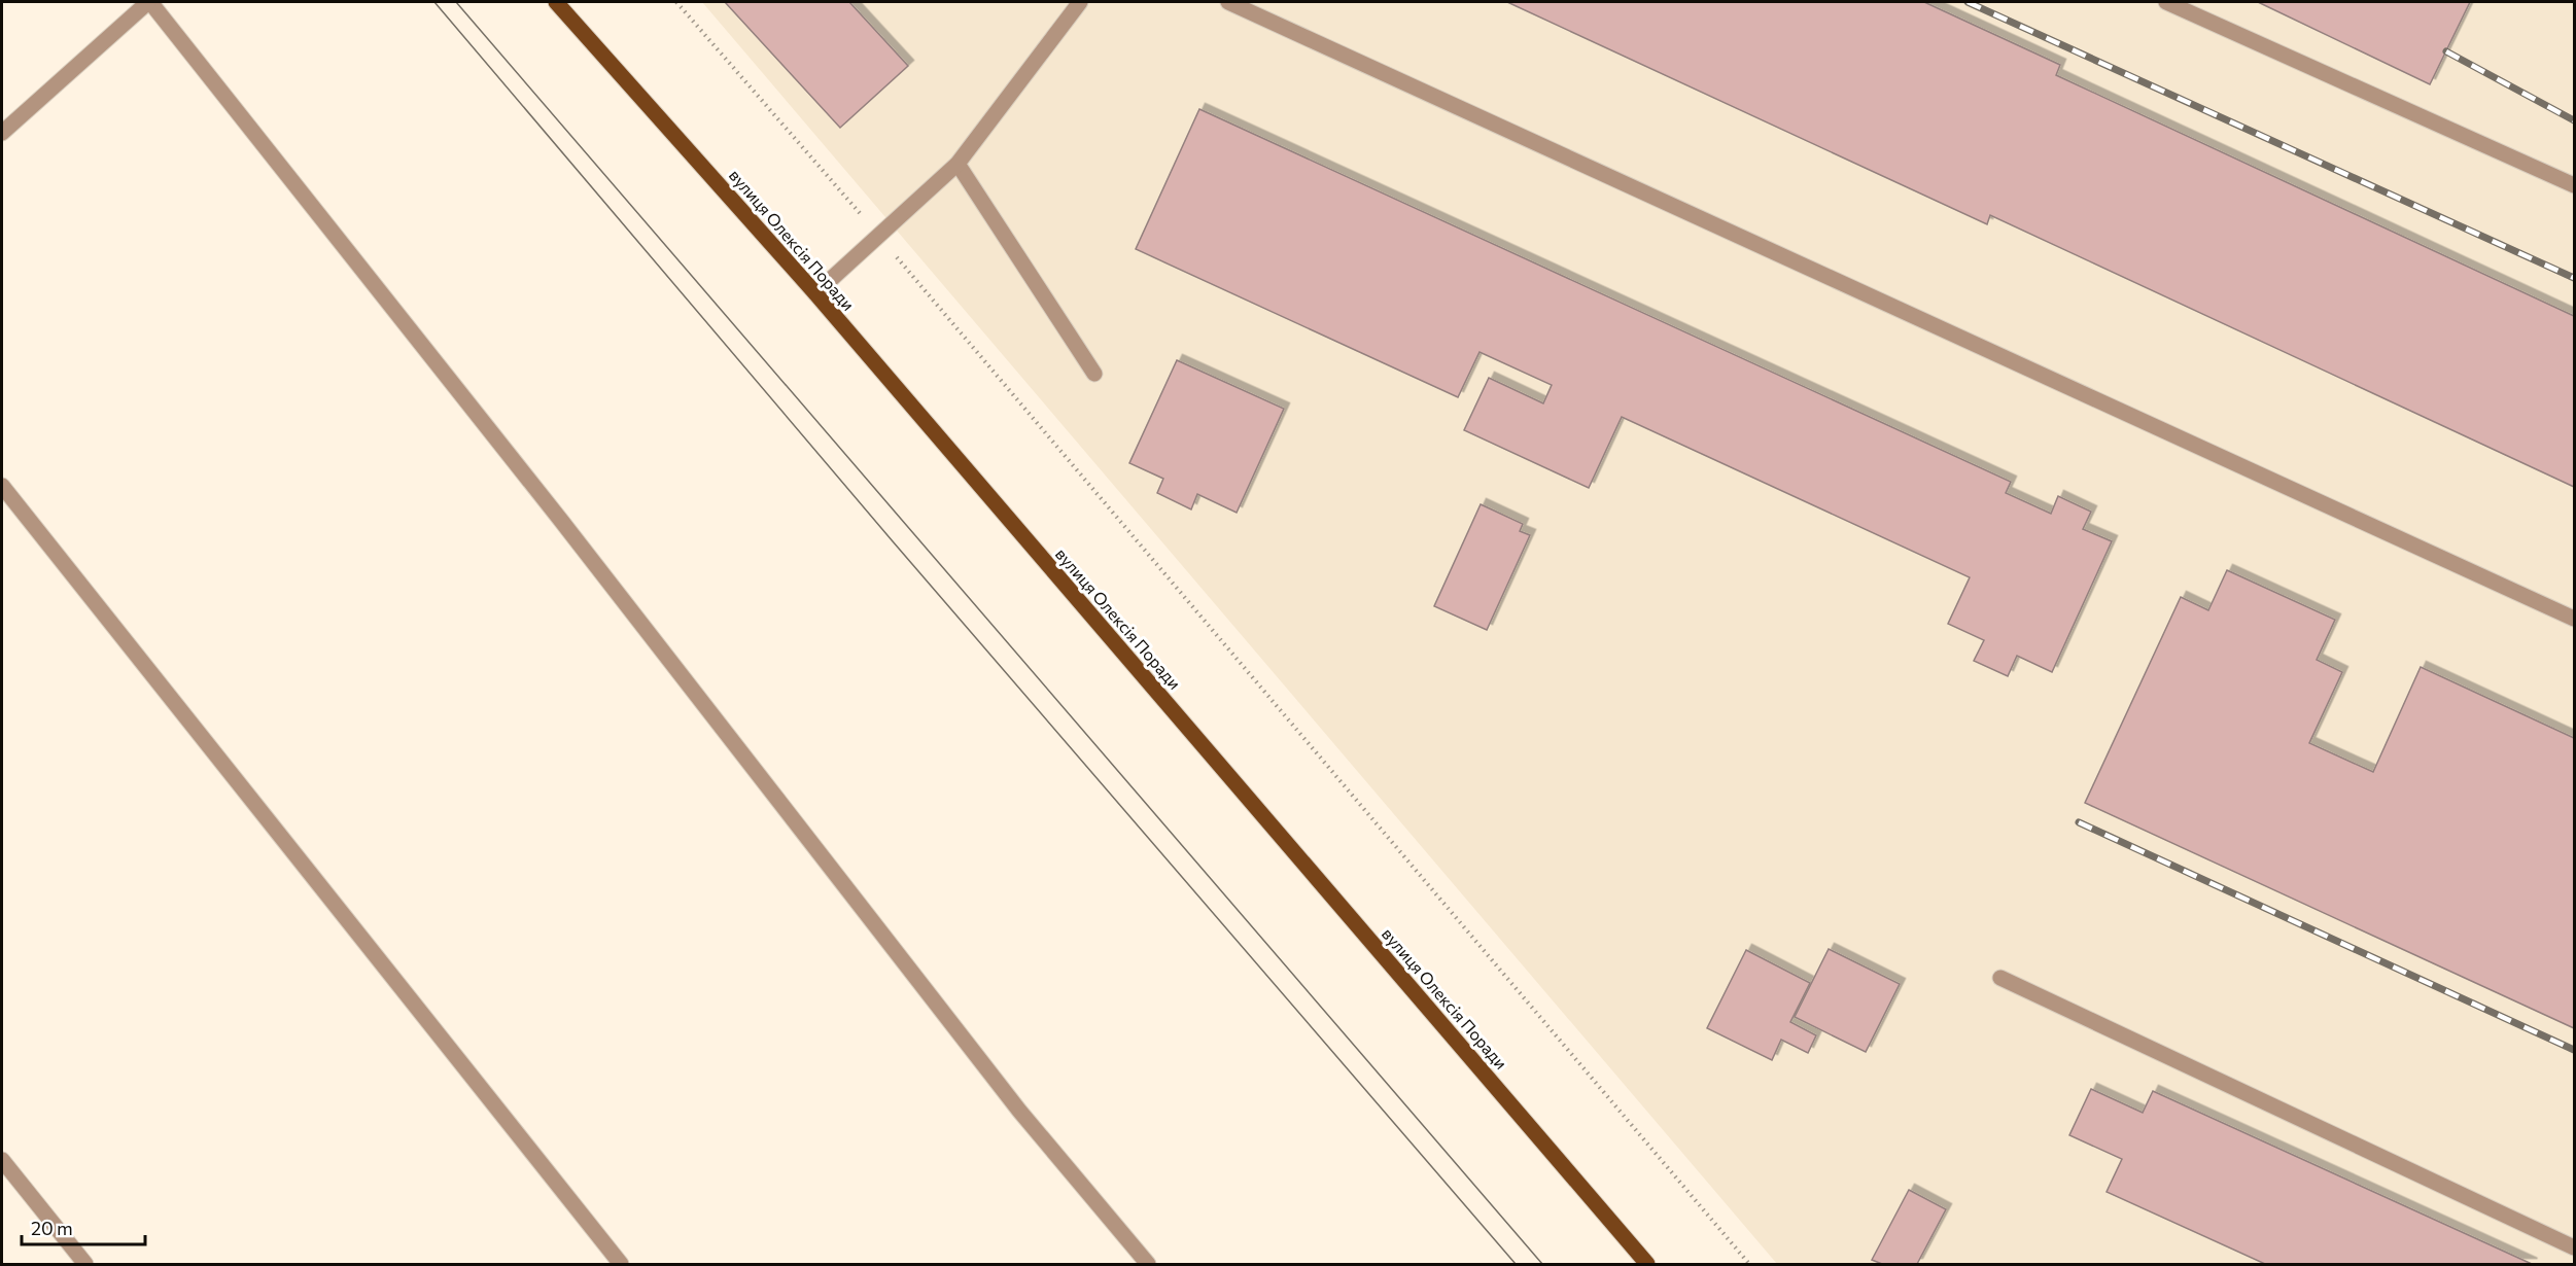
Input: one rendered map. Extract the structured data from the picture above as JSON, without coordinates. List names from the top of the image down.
{
  "streets": {
    "main road": ["вулиця Олексія Поради"]
  },
  "scale_bar": "20 m"
}
